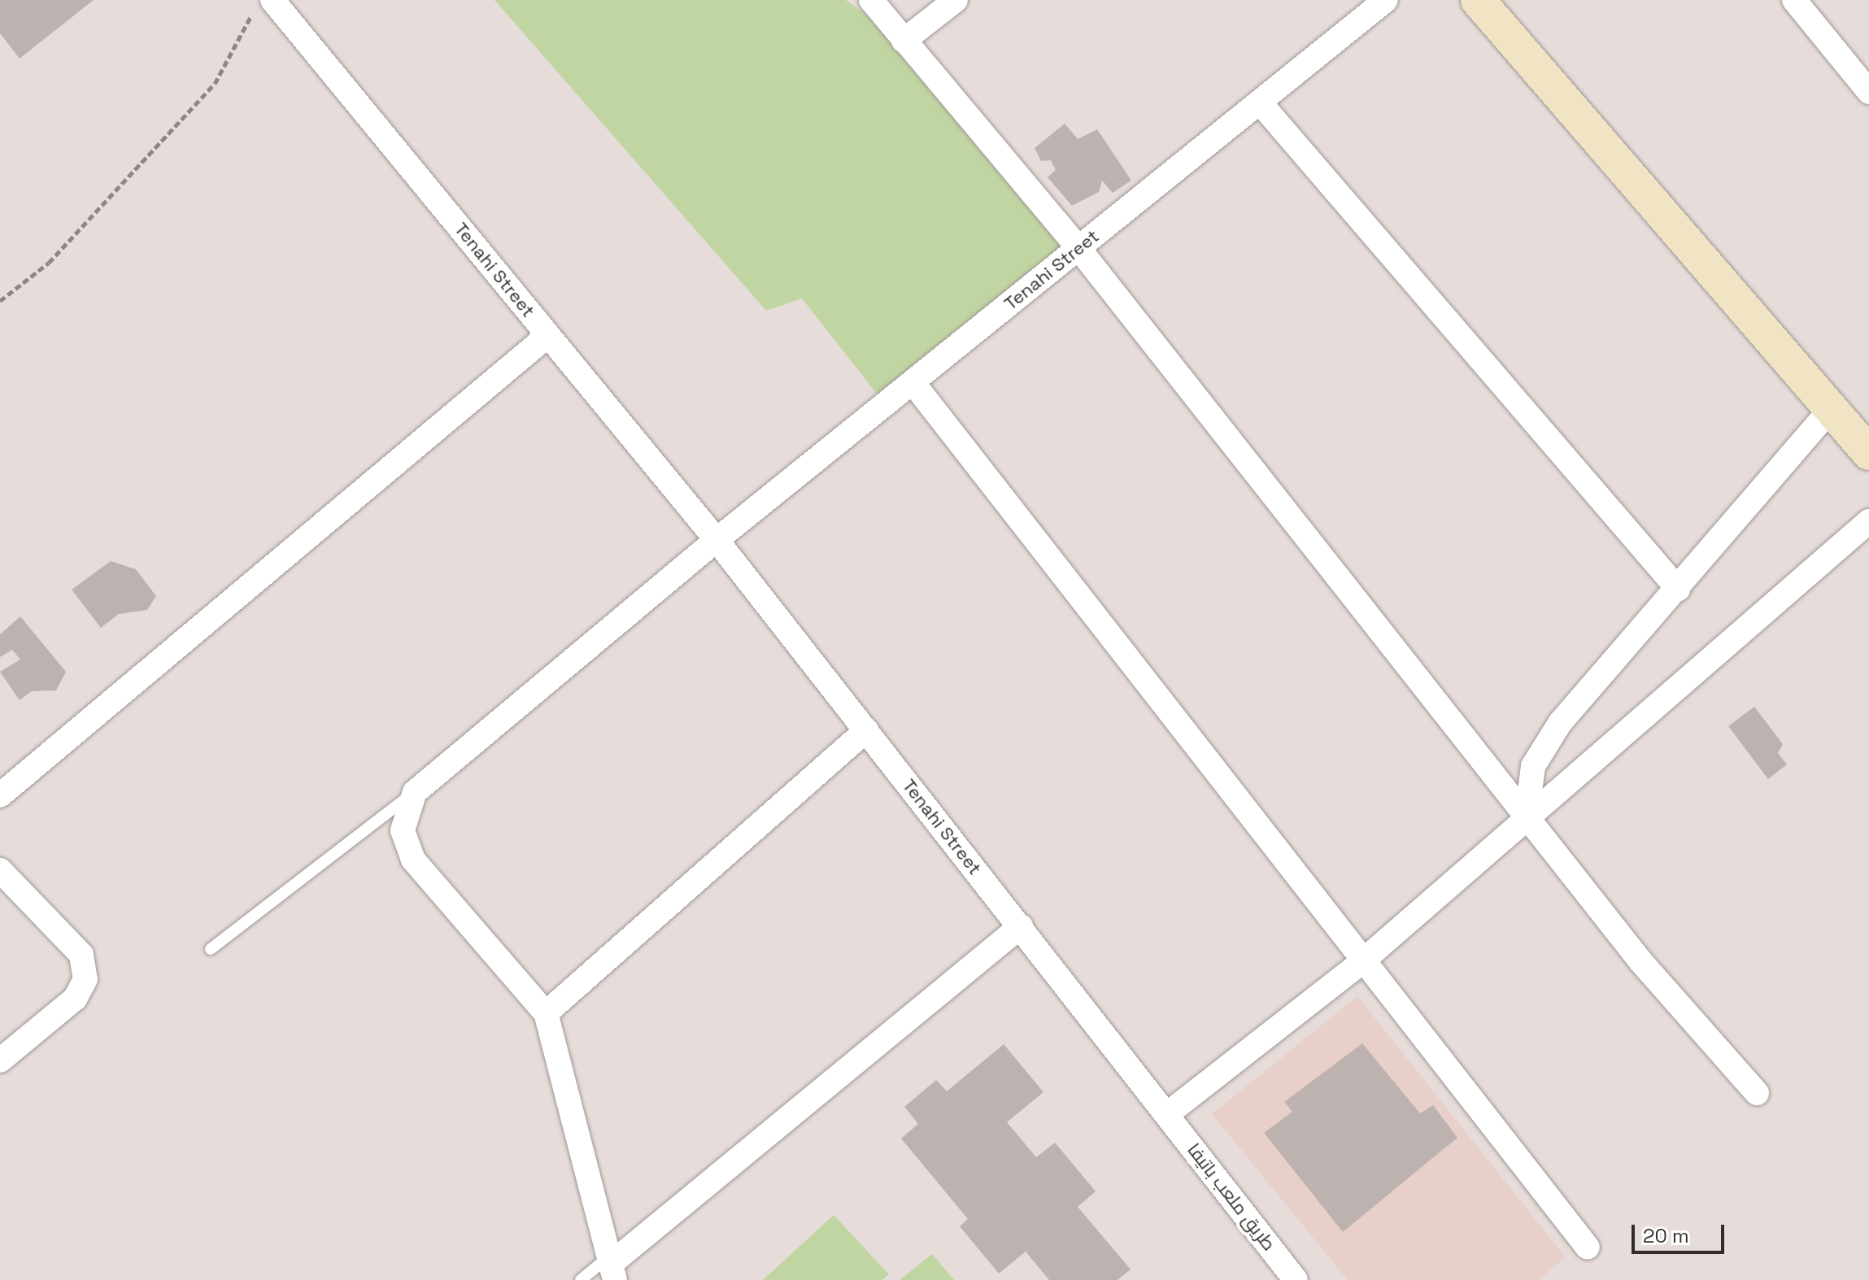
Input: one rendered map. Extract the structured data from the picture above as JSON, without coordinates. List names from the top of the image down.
{
  "streets": {
    "street": ["Tenahi Street", "طريق ملعب باتيفا"]
  },
  "crossings": [
    ["Tenahi Street", "طريق ملعب باتيفا"]
  ],
  "scale_bar": "20 m"
}
